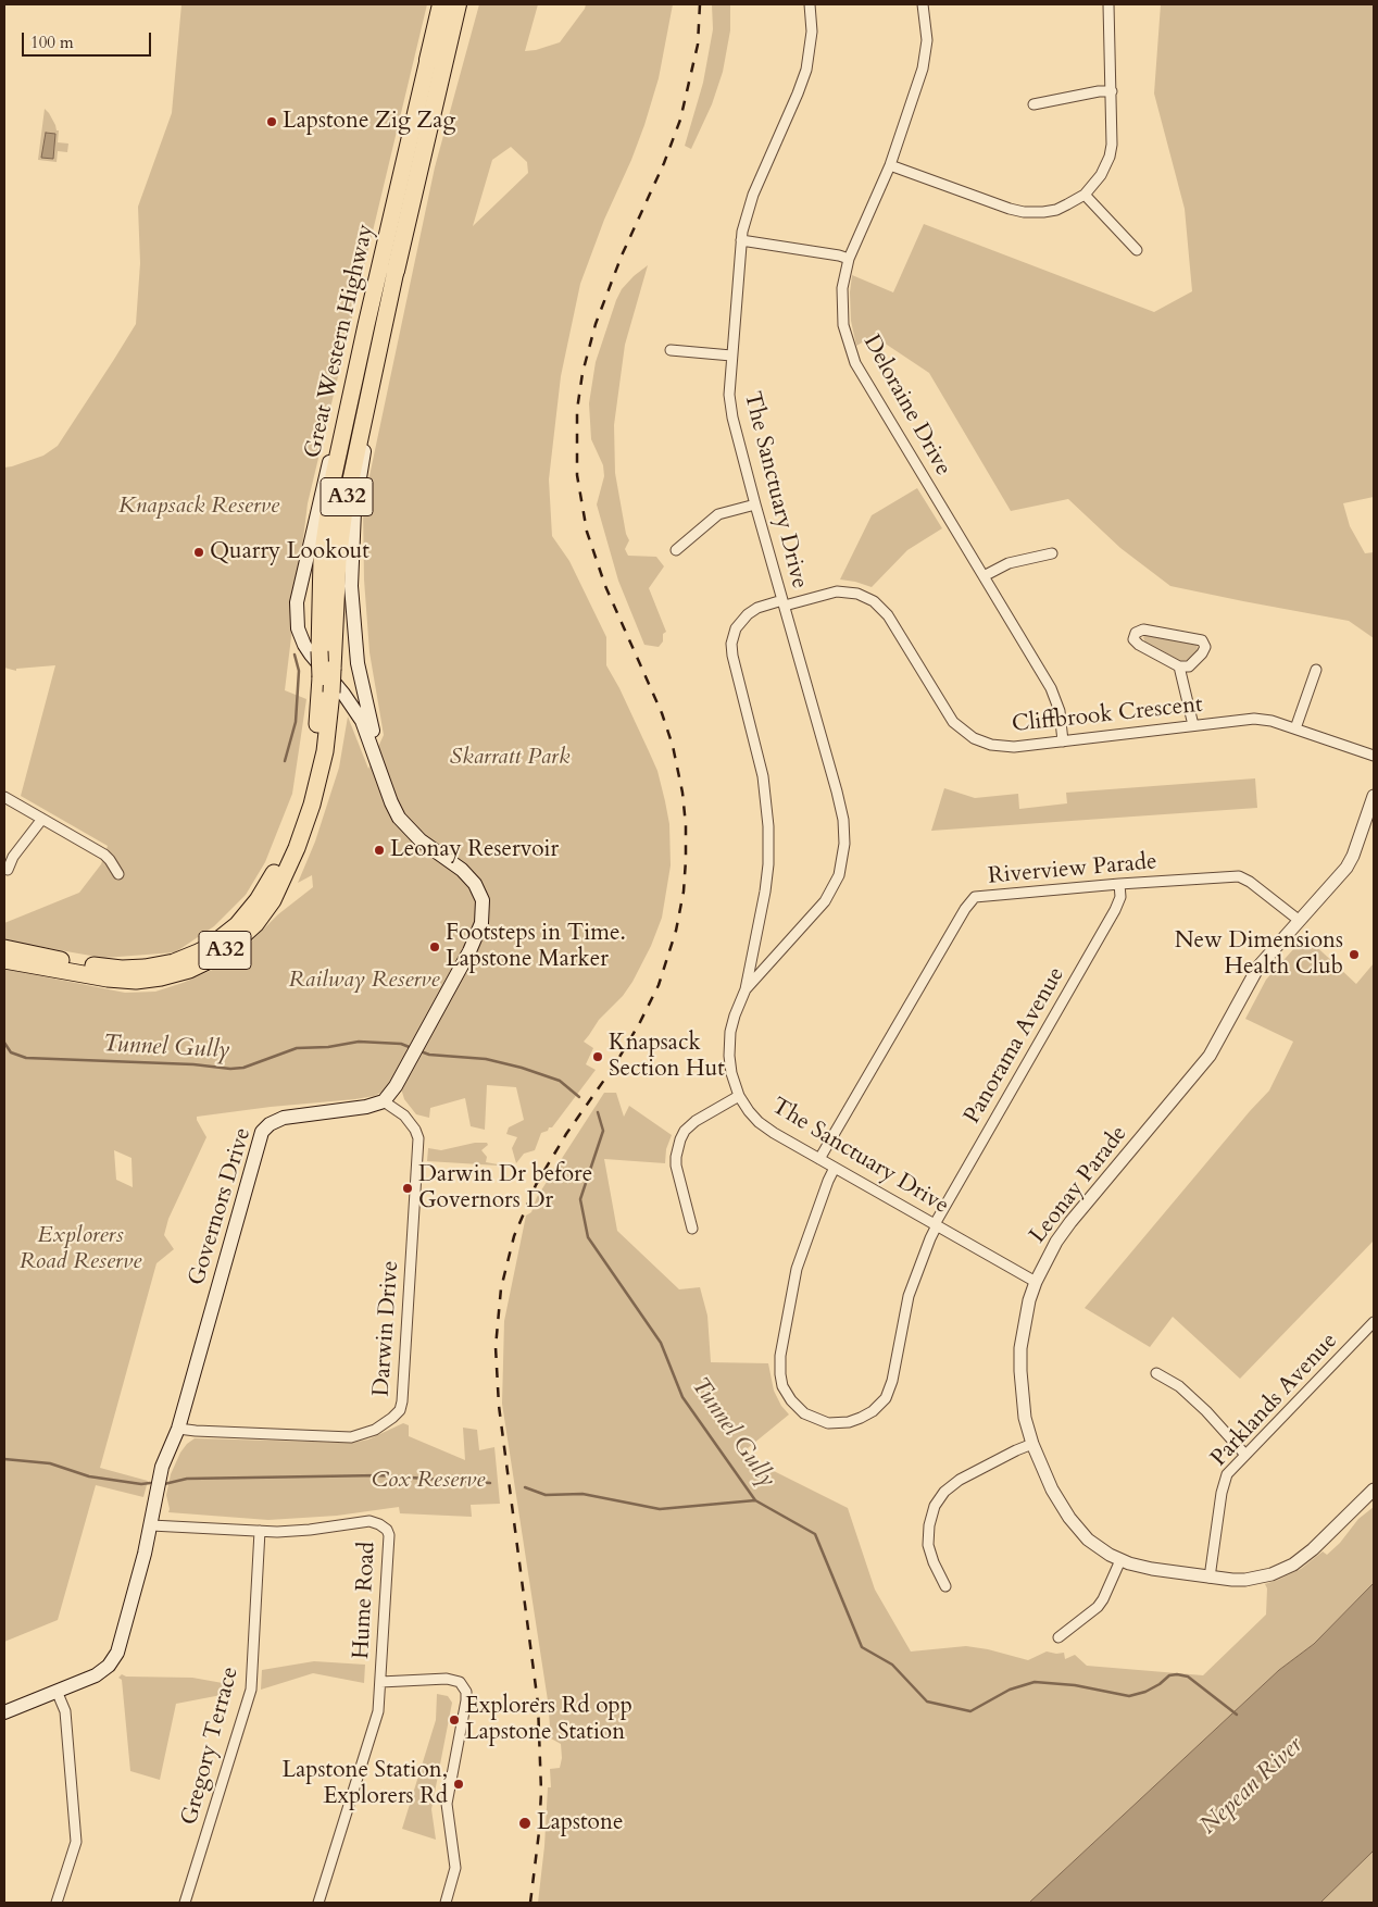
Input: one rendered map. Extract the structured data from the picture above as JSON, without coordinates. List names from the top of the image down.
{
  "streets": {
    "highway": ["Great Western Highway", "A32"],
    "main road": ["Governors Drive"],
    "street": [
      "Deloraine Drive",
      "The Sanctuary Drive",
      "Cliffbrook Crescent",
      "Riverview Parade",
      "Panorama Avenue",
      "Leonay Parade",
      "Darwin Drive",
      "Parklands Avenue",
      "Hume Road",
      "Gregory Terrace"
    ]
  },
  "crossings": [
    ["Deloraine Drive", "Cliffbrook Crescent"],
    ["The Sanctuary Drive", "Cliffbrook Crescent"],
    ["The Sanctuary Drive", "Riverview Parade"],
    ["The Sanctuary Drive", "Panorama Avenue"],
    ["The Sanctuary Drive", "Leonay Parade"],
    ["Riverview Parade", "Panorama Avenue"],
    ["Riverview Parade", "Leonay Parade"],
    ["Leonay Parade", "Parklands Avenue"],
    ["Governors Drive", "Darwin Drive"],
    ["Governors Drive", "Hume Road"],
    ["Hume Road", "Gregory Terrace"]
  ],
  "water": ["Tunnel Gully", "Nepean River"],
  "parks": [
    "Knapsack Reserve",
    "Skarratt Park",
    "Railway Reserve",
    "Explorers Road Reserve",
    "Cox Reserve"
  ],
  "places": [
    "Lapstone Zig Zag",
    "Quarry Lookout",
    "Leonay Reservoir",
    "Footsteps in Time. Lapstone Marker",
    "New Dimensions Health Club",
    "Knapsack Section Hut",
    "Darwin Dr before Governors Dr",
    "Explorers Rd opp Lapstone Station",
    "Lapstone Station, Explorers Rd",
    "Lapstone"
  ],
  "scale_bar": "100 m"
}
